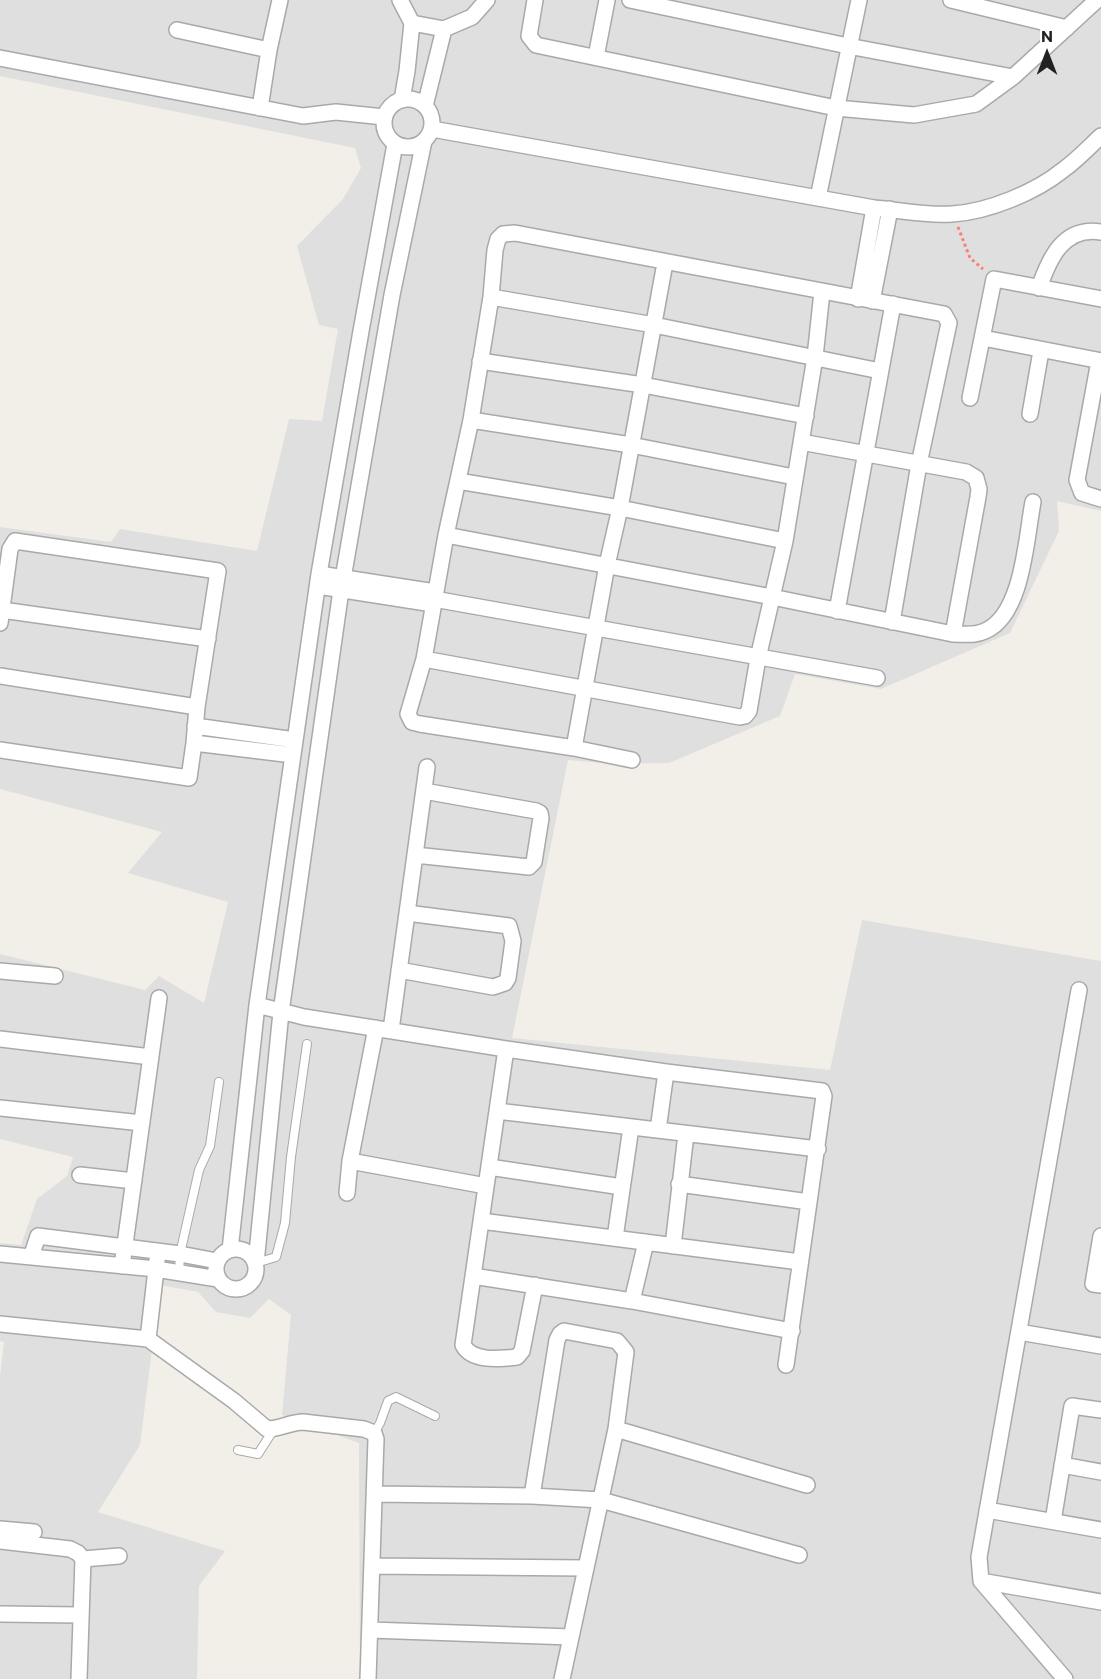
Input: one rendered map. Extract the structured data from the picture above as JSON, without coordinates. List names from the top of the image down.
{
  "north": "top"
}
